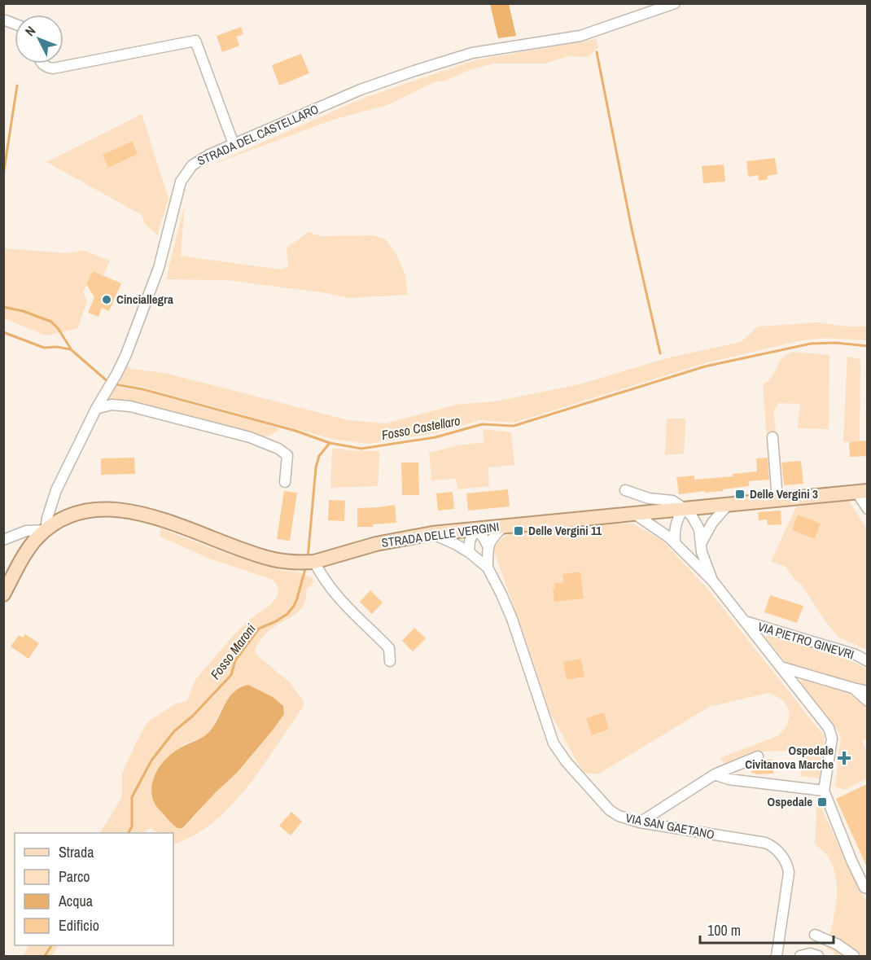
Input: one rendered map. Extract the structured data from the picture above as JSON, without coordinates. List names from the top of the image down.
{
  "streets": {
    "main road": ["STRADA DELLE VERGINI"],
    "street": ["STRADA DEL CASTELLARO", "VIA PIETRO GINEVRI", "VIA SAN GAETANO"]
  },
  "crossings": [
    ["STRADA DEL CASTELLARO", "STRADA DELLE VERGINI"],
    ["STRADA DELLE VERGINI", "VIA PIETRO GINEVRI"],
    ["STRADA DELLE VERGINI", "VIA SAN GAETANO"]
  ],
  "water": ["Fosso Castellaro", "Fosso Maroni"],
  "places": {
    "other": ["Cinciallegra"],
    "transit": ["Delle Vergini 3", "Delle Vergini 11", "Ospedale"],
    "health": ["Ospedale Civitanova Marche"]
  },
  "legend": [
    "Strada",
    "Parco",
    "Acqua",
    "Edificio"
  ],
  "scale_bar": "100 m",
  "north": "top left"
}
